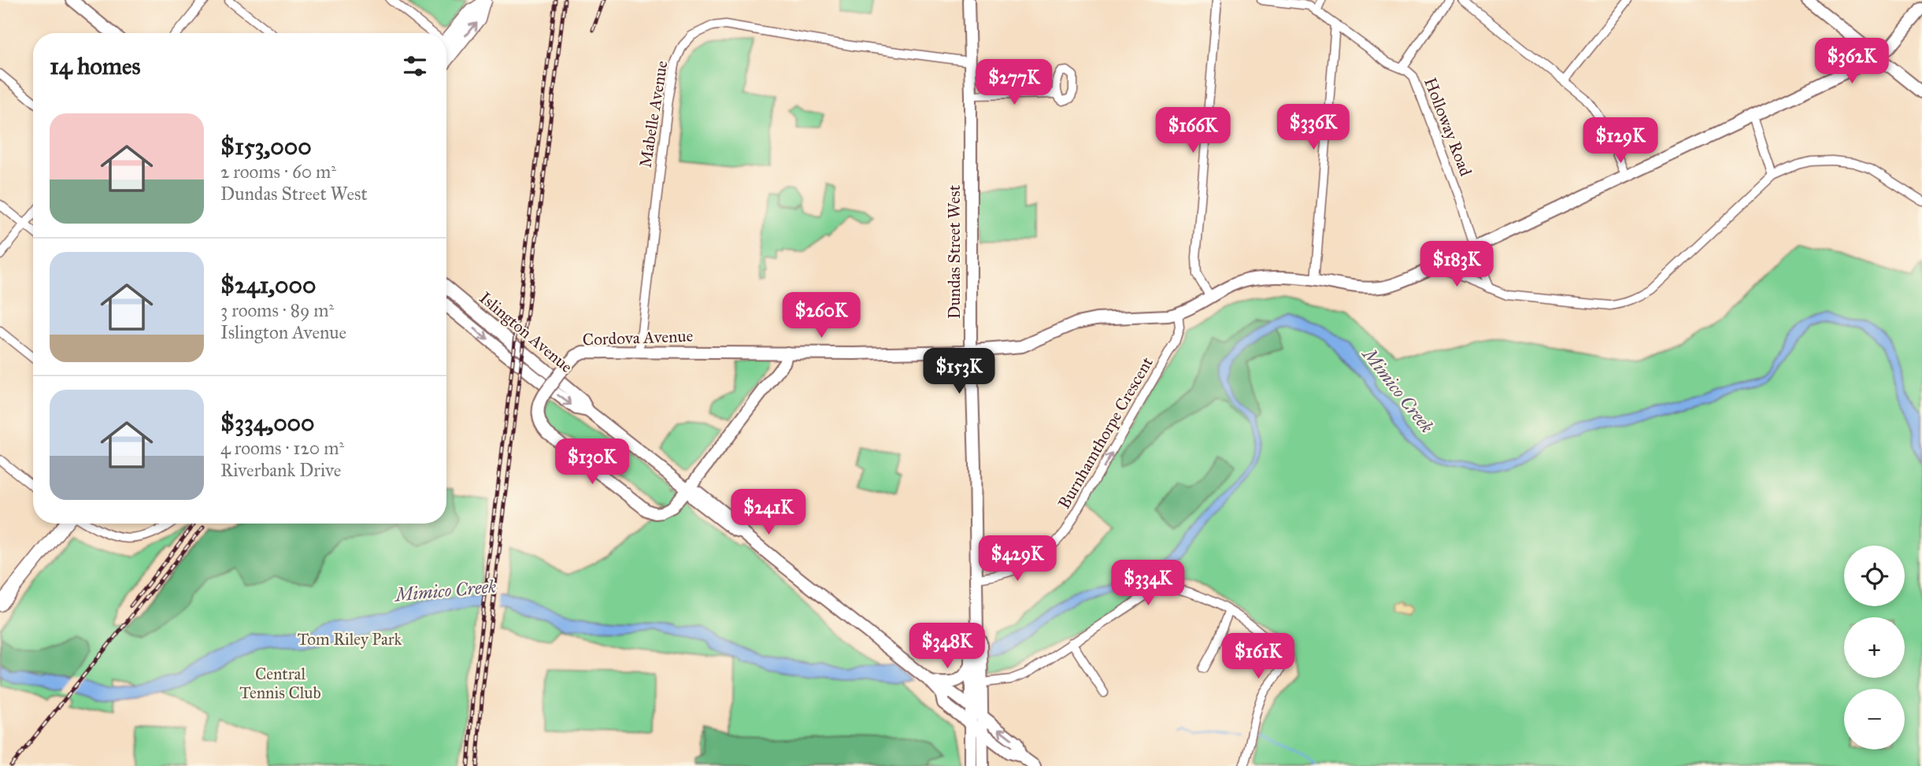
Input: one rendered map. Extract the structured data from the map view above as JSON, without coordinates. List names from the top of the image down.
{
  "streets": {
    "main road": ["Dundas Street West", "Islington Avenue", "Cordova Avenue"],
    "street": ["Mabelle Avenue", "Holloway Road", "Burnhamthorpe Crescent"]
  },
  "crossings": [
    ["Mabelle Avenue", "Dundas Street West"],
    ["Mabelle Avenue", "Cordova Avenue"],
    ["Holloway Road", "Cordova Avenue"],
    ["Dundas Street West", "Islington Avenue"],
    ["Dundas Street West", "Cordova Avenue"],
    ["Dundas Street West", "Burnhamthorpe Crescent"],
    ["Islington Avenue", "Cordova Avenue"],
    ["Cordova Avenue", "Burnhamthorpe Crescent"]
  ],
  "one_way": ["Burnhamthorpe Crescent"],
  "water": ["Mimico Creek"],
  "parks": ["Tom Riley Park", "Central Tennis Club"],
  "page": {
    "heading": "14 homes",
    "price": [
      "$362K",
      "$277K",
      "$336K",
      "$166K",
      "$129K",
      "$183K",
      "$260K",
      "$153K",
      "$130K",
      "$241K",
      "$429K",
      "$334K",
      "$348K",
      "$161K"
    ],
    "list": [
      {
        "name": "$153,000",
        "note": "2 rooms · 60 m² · Dundas Street West"
      },
      {
        "name": "$241,000",
        "note": "3 rooms · 89 m² · Islington Avenue"
      },
      {
        "name": "$334,000",
        "note": "4 rooms · 120 m² · Riverbank Drive"
      }
    ],
    "map_buttons": ["+", "−"]
  }
}
